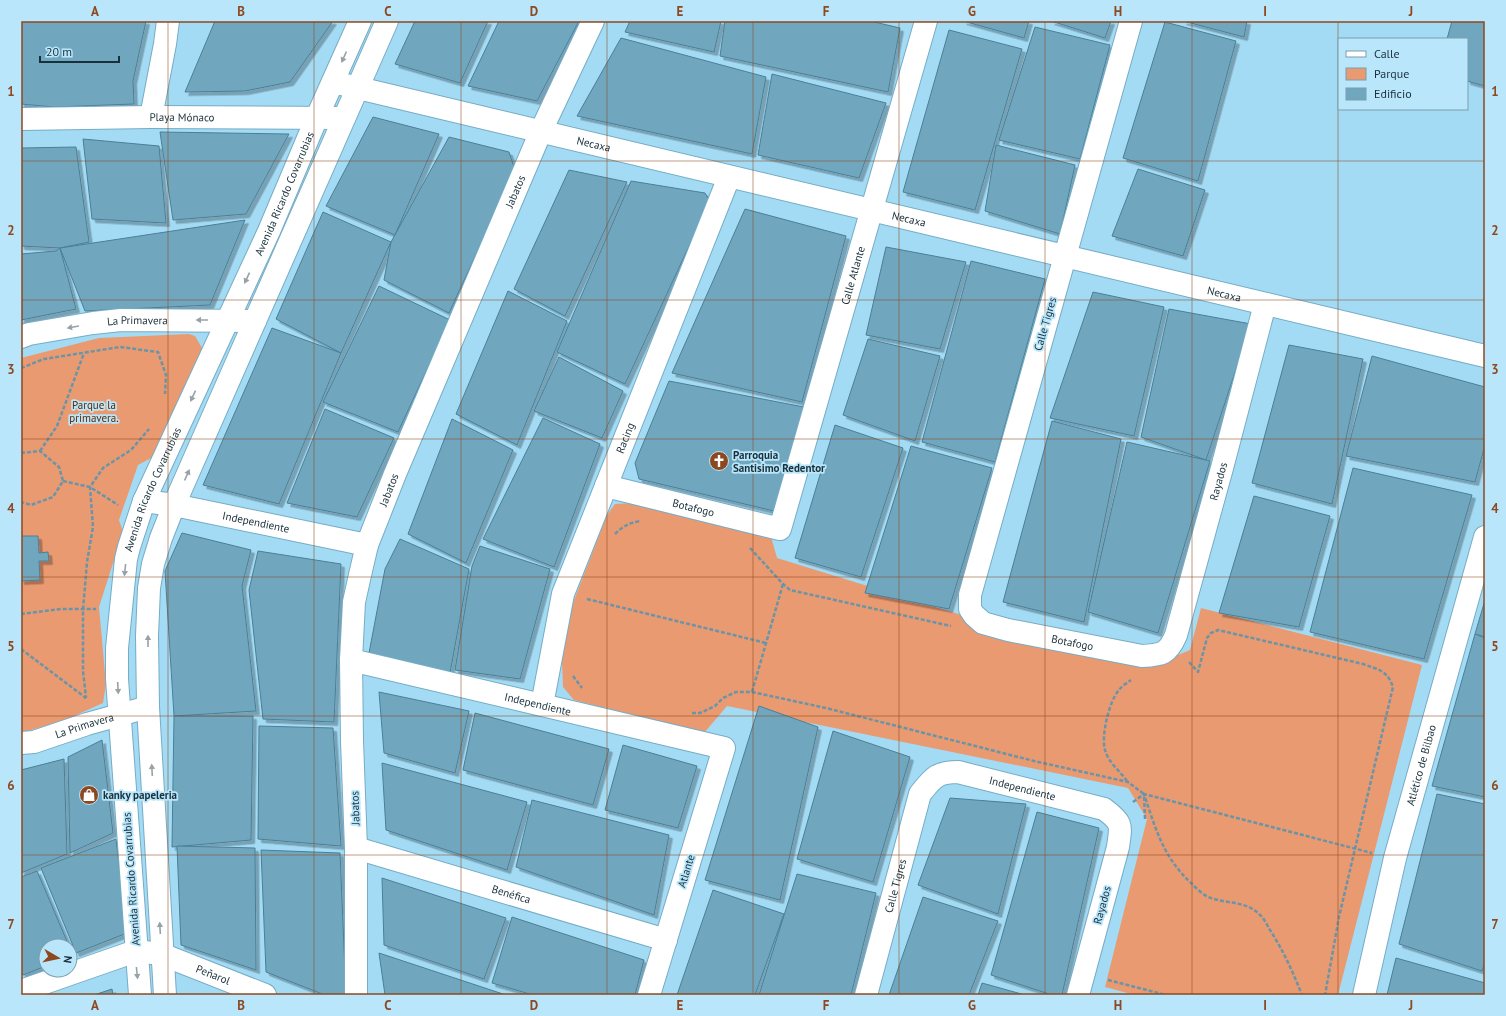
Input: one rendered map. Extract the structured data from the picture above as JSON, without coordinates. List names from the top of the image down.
{
  "streets": {
    "street": [
      "Playa Mónaco",
      "Necaxa",
      "Jabatos",
      "Avenida Ricardo Covarrubias",
      "Calle Atlante",
      "La Primavera",
      "Calle Tigres",
      "Racing",
      "Rayados",
      "Botafogo",
      "Independiente",
      "Atlético de Bilbao",
      "Atlante",
      "Benéfica",
      "Peñarol"
    ]
  },
  "crossings": [
    ["Playa Mónaco", "Avenida Ricardo Covarrubias"],
    ["Necaxa", "Jabatos"],
    ["Necaxa", "Avenida Ricardo Covarrubias"],
    ["Necaxa", "Calle Atlante"],
    ["Necaxa", "Calle Tigres"],
    ["Necaxa", "Racing"],
    ["Necaxa", "Rayados"],
    ["Jabatos", "Independiente"],
    ["Jabatos", "Benéfica"],
    ["Avenida Ricardo Covarrubias", "La Primavera"],
    ["Avenida Ricardo Covarrubias", "Independiente"],
    ["Avenida Ricardo Covarrubias", "Peñarol"],
    ["Calle Atlante", "Botafogo"],
    ["Calle Tigres", "Botafogo"],
    ["Calle Tigres", "Independiente"],
    ["Racing", "Botafogo"],
    ["Racing", "Independiente"],
    ["Rayados", "Botafogo"],
    ["Rayados", "Independiente"],
    ["Independiente", "Atlante"],
    ["Atlante", "Benéfica"]
  ],
  "one_way": ["La Primavera"],
  "parks": ["Parque la primavera."],
  "places": {
    "church": ["Parroquia Santisimo Redentor"],
    "shop": ["kanky papeleria"]
  },
  "legend": ["Calle", "Parque", "Edificio"],
  "scale_bar": "20 m",
  "north": "right",
  "grid": {
    "columns": [
      "A",
      "B",
      "C",
      "D",
      "E",
      "F",
      "G",
      "H",
      "I",
      "J"
    ],
    "rows": [
      "1",
      "2",
      "3",
      "4",
      "5",
      "6",
      "7"
    ]
  }
}
